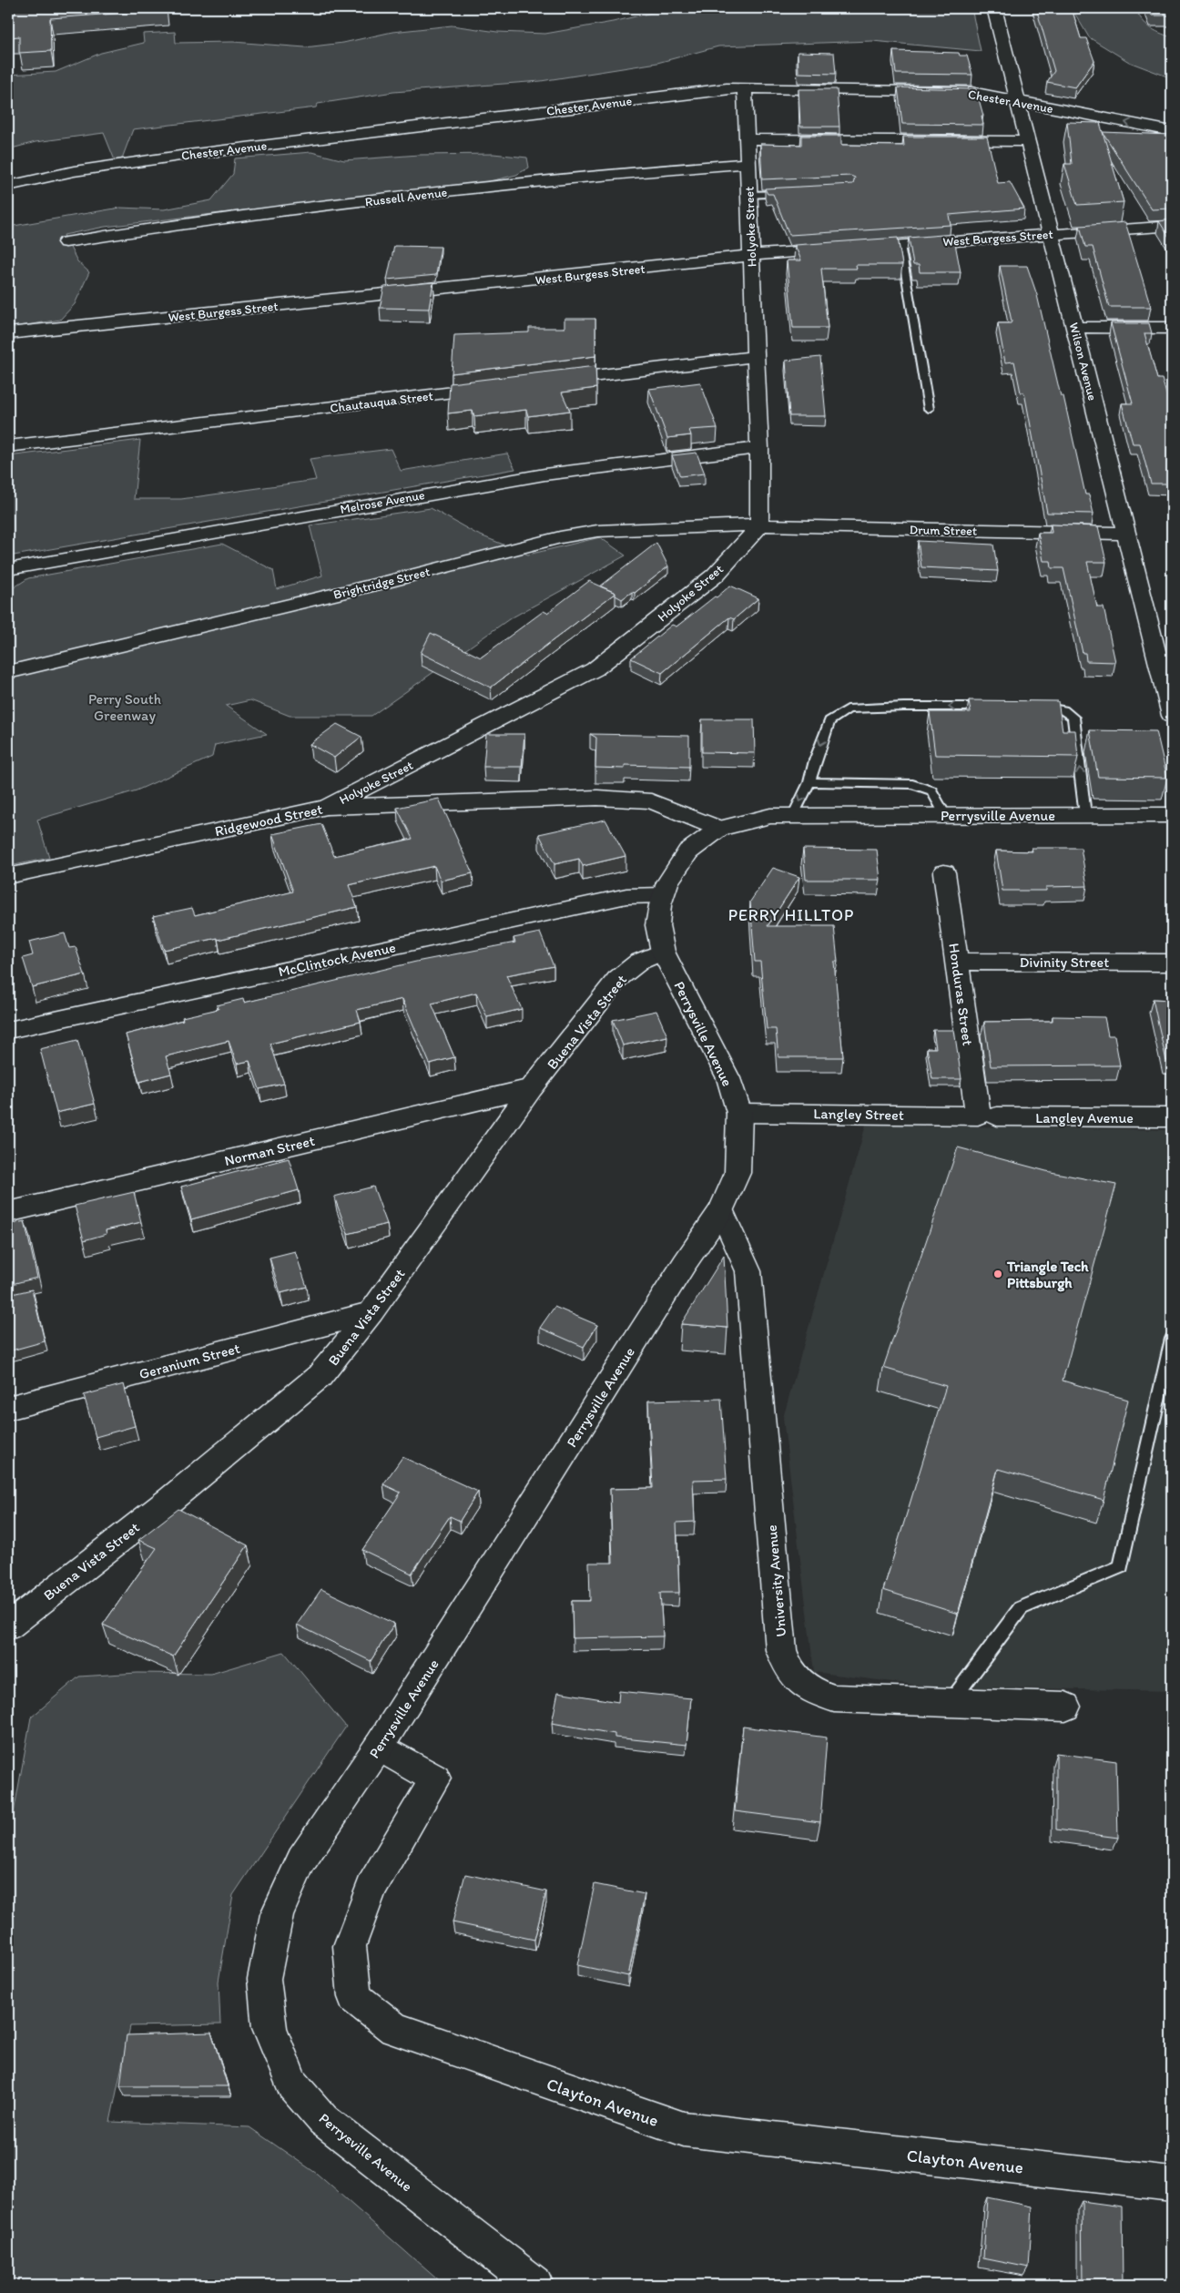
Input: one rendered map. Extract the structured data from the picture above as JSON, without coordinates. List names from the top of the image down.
{
  "streets": {
    "street": [
      "Chester Avenue",
      "Russell Avenue",
      "Holyoke Street",
      "West Burgess Street",
      "Wilson Avenue",
      "Chautauqua Street",
      "Melrose Avenue",
      "Drum Street",
      "Brightridge Street",
      "Perrysville Avenue",
      "Ridgewood Street",
      "McClintock Avenue",
      "Divinity Street",
      "Honduras Street",
      "Buena Vista Street",
      "Langley Street",
      "Langley Avenue",
      "Norman Street",
      "Geranium Street",
      "University Avenue",
      "Clayton Avenue"
    ]
  },
  "crossings": [
    ["Chester Avenue", "Holyoke Street"],
    ["Chester Avenue", "Wilson Avenue"],
    ["Russell Avenue", "Holyoke Street"],
    ["Holyoke Street", "West Burgess Street"],
    ["Holyoke Street", "Melrose Avenue"],
    ["Holyoke Street", "Drum Street"],
    ["Holyoke Street", "Brightridge Street"],
    ["Holyoke Street", "Ridgewood Street"],
    ["West Burgess Street", "Wilson Avenue"],
    ["Wilson Avenue", "Drum Street"],
    ["Drum Street", "Brightridge Street"],
    ["Perrysville Avenue", "Ridgewood Street"],
    ["Perrysville Avenue", "McClintock Avenue"],
    ["Perrysville Avenue", "Buena Vista Street"],
    ["Perrysville Avenue", "Langley Street"],
    ["Perrysville Avenue", "University Avenue"],
    ["Perrysville Avenue", "Clayton Avenue"],
    ["Divinity Street", "Honduras Street"],
    ["Honduras Street", "Langley Street"],
    ["Honduras Street", "Langley Avenue"],
    ["Buena Vista Street", "Norman Street"],
    ["Buena Vista Street", "Geranium Street"],
    ["Langley Street", "Langley Avenue"]
  ],
  "districts": ["PERRY HILLTOP"],
  "parks": ["Perry South Greenway"],
  "places": ["Triangle Tech Pittsburgh"]
}
